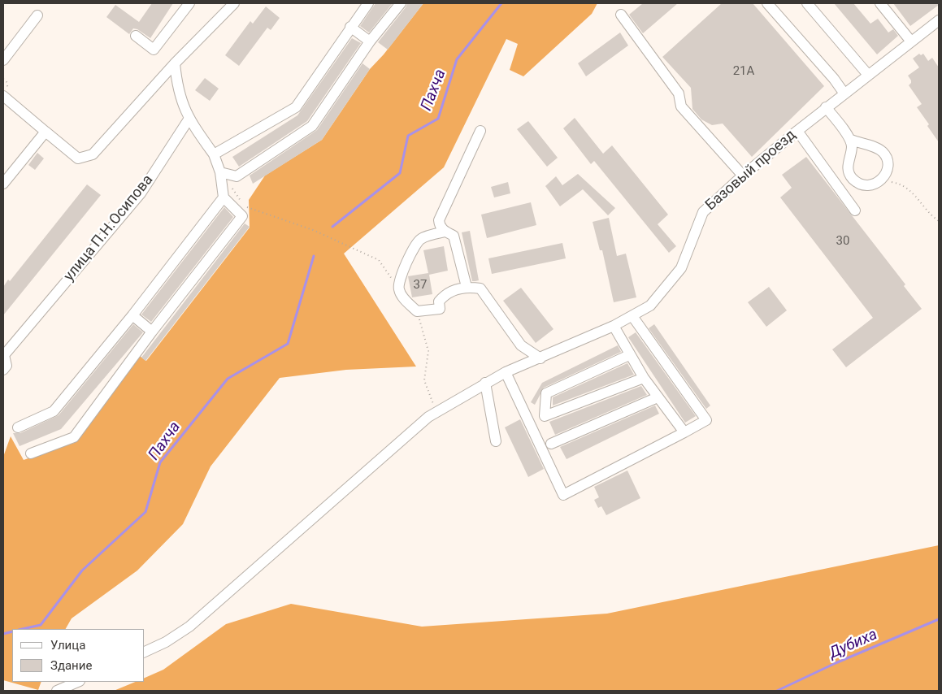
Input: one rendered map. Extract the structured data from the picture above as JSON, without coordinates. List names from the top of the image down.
{
  "streets": {
    "street": ["Базовый проезд", "улица П.Н.Осипова"]
  },
  "water": ["Пахча", "Дубиха"],
  "house_numbers": ["21А", "30", "37"],
  "legend": ["Улица", "Здание"]
}
